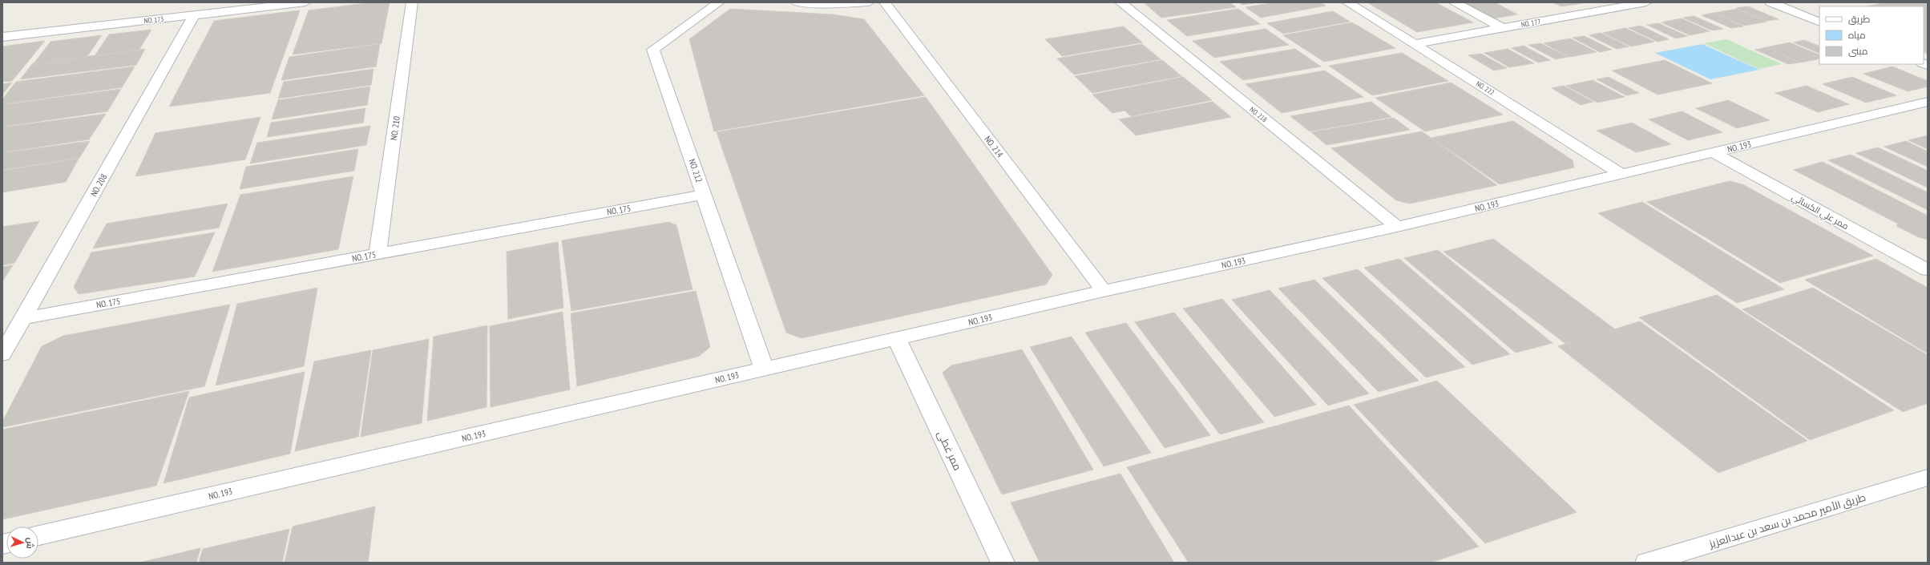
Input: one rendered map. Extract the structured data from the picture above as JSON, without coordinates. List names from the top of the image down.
{
  "streets": {
    "street": [
      "NO. 173",
      "NO. 177",
      "NO. 222",
      "NO. 218",
      "NO. 210",
      "NO. 214",
      "NO. 193",
      "NO. 212",
      "NO. 208",
      "NO. 175",
      "ممر علي الكسائي",
      "ممر غطى",
      "طريق الأمير محمد بن سعد بن عبدالعزيز"
    ]
  },
  "crossings": [
    ["NO. 173", "NO. 208"],
    ["NO. 177", "NO. 222"],
    ["NO. 222", "NO. 193"],
    ["NO. 218", "NO. 193"],
    ["NO. 210", "NO. 175"],
    ["NO. 214", "NO. 193"],
    ["NO. 193", "NO. 212"],
    ["NO. 193", "ممر علي الكسائي"],
    ["NO. 193", "ممر غطى"],
    ["NO. 212", "NO. 175"],
    ["NO. 208", "NO. 175"]
  ],
  "legend": ["طريق", "مياه", "مبنى"],
  "north": "right"
}
